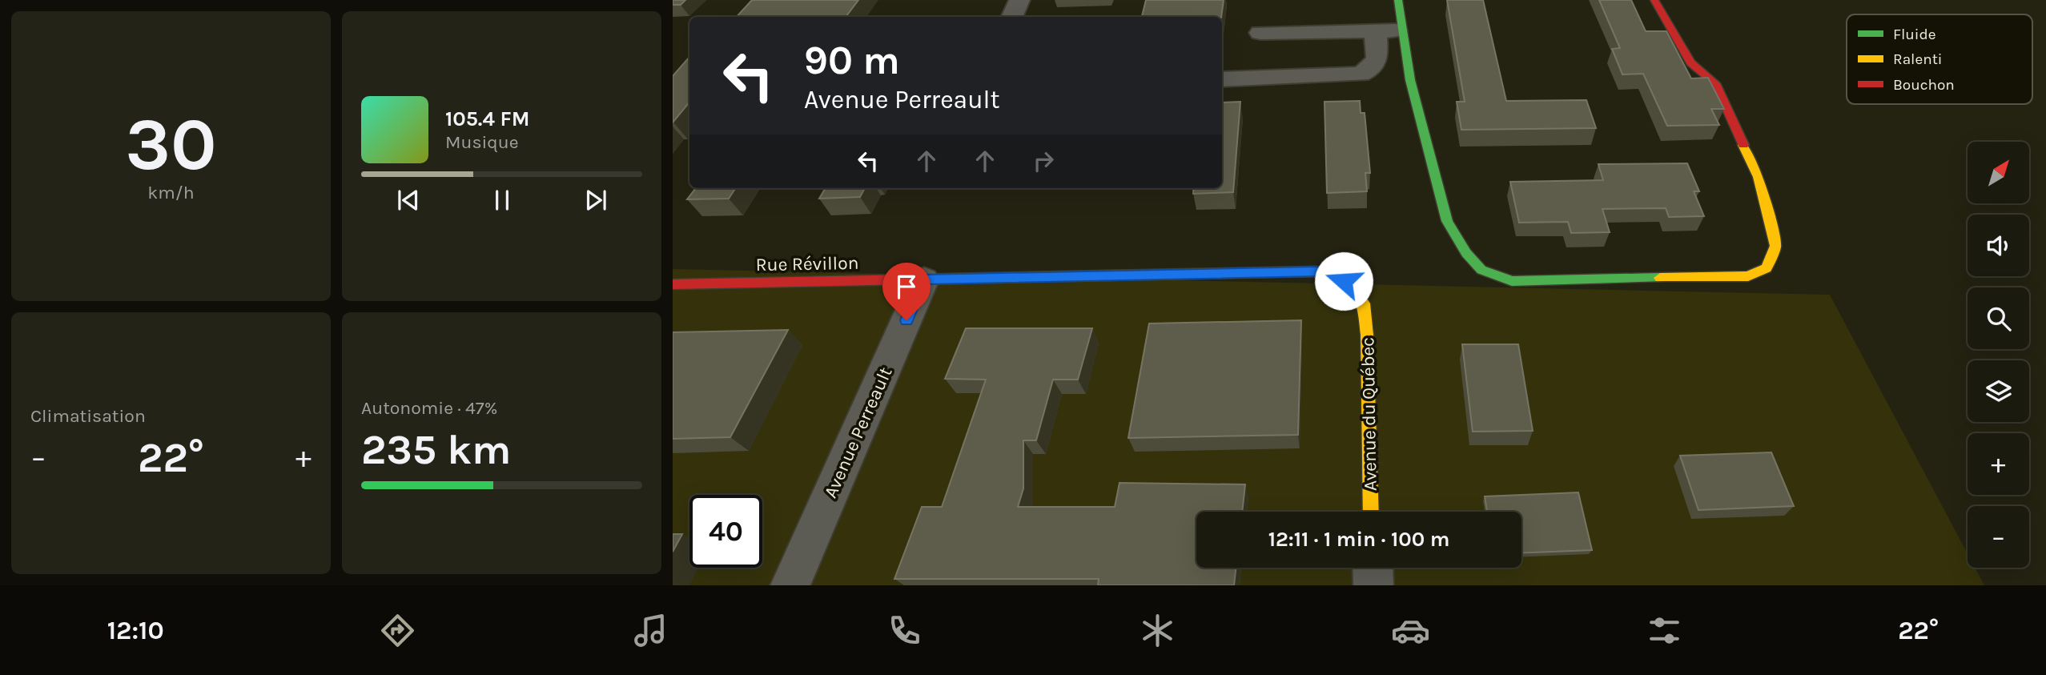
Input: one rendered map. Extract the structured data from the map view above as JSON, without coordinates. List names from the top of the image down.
{
  "streets": {
    "street": ["Rue Révillon", "Avenue du Québec", "Avenue Perreault"]
  },
  "crossings": [
    ["Rue Révillon", "Avenue du Québec"],
    ["Rue Révillon", "Avenue Perreault"]
  ],
  "legend": ["Fluide", "Ralenti", "Bouchon"],
  "north": "top right",
  "page": {
    "tile": [
      ["30", "km/h"],
      "Climatisation",
      ["Autonomie · 47%", "235 km"]
    ],
    "turn": ["90 m", "Avenue Perreault"],
    "song": ["105.4 FM", "Musique"],
    "map_buttons": ["+", "−"],
    "heat": ["−", "22°", "+"],
    "limit": "40",
    "trip": "12:11 · 1 min · 100 m",
    "tabs": ["12:10", "22°"]
  }
}
